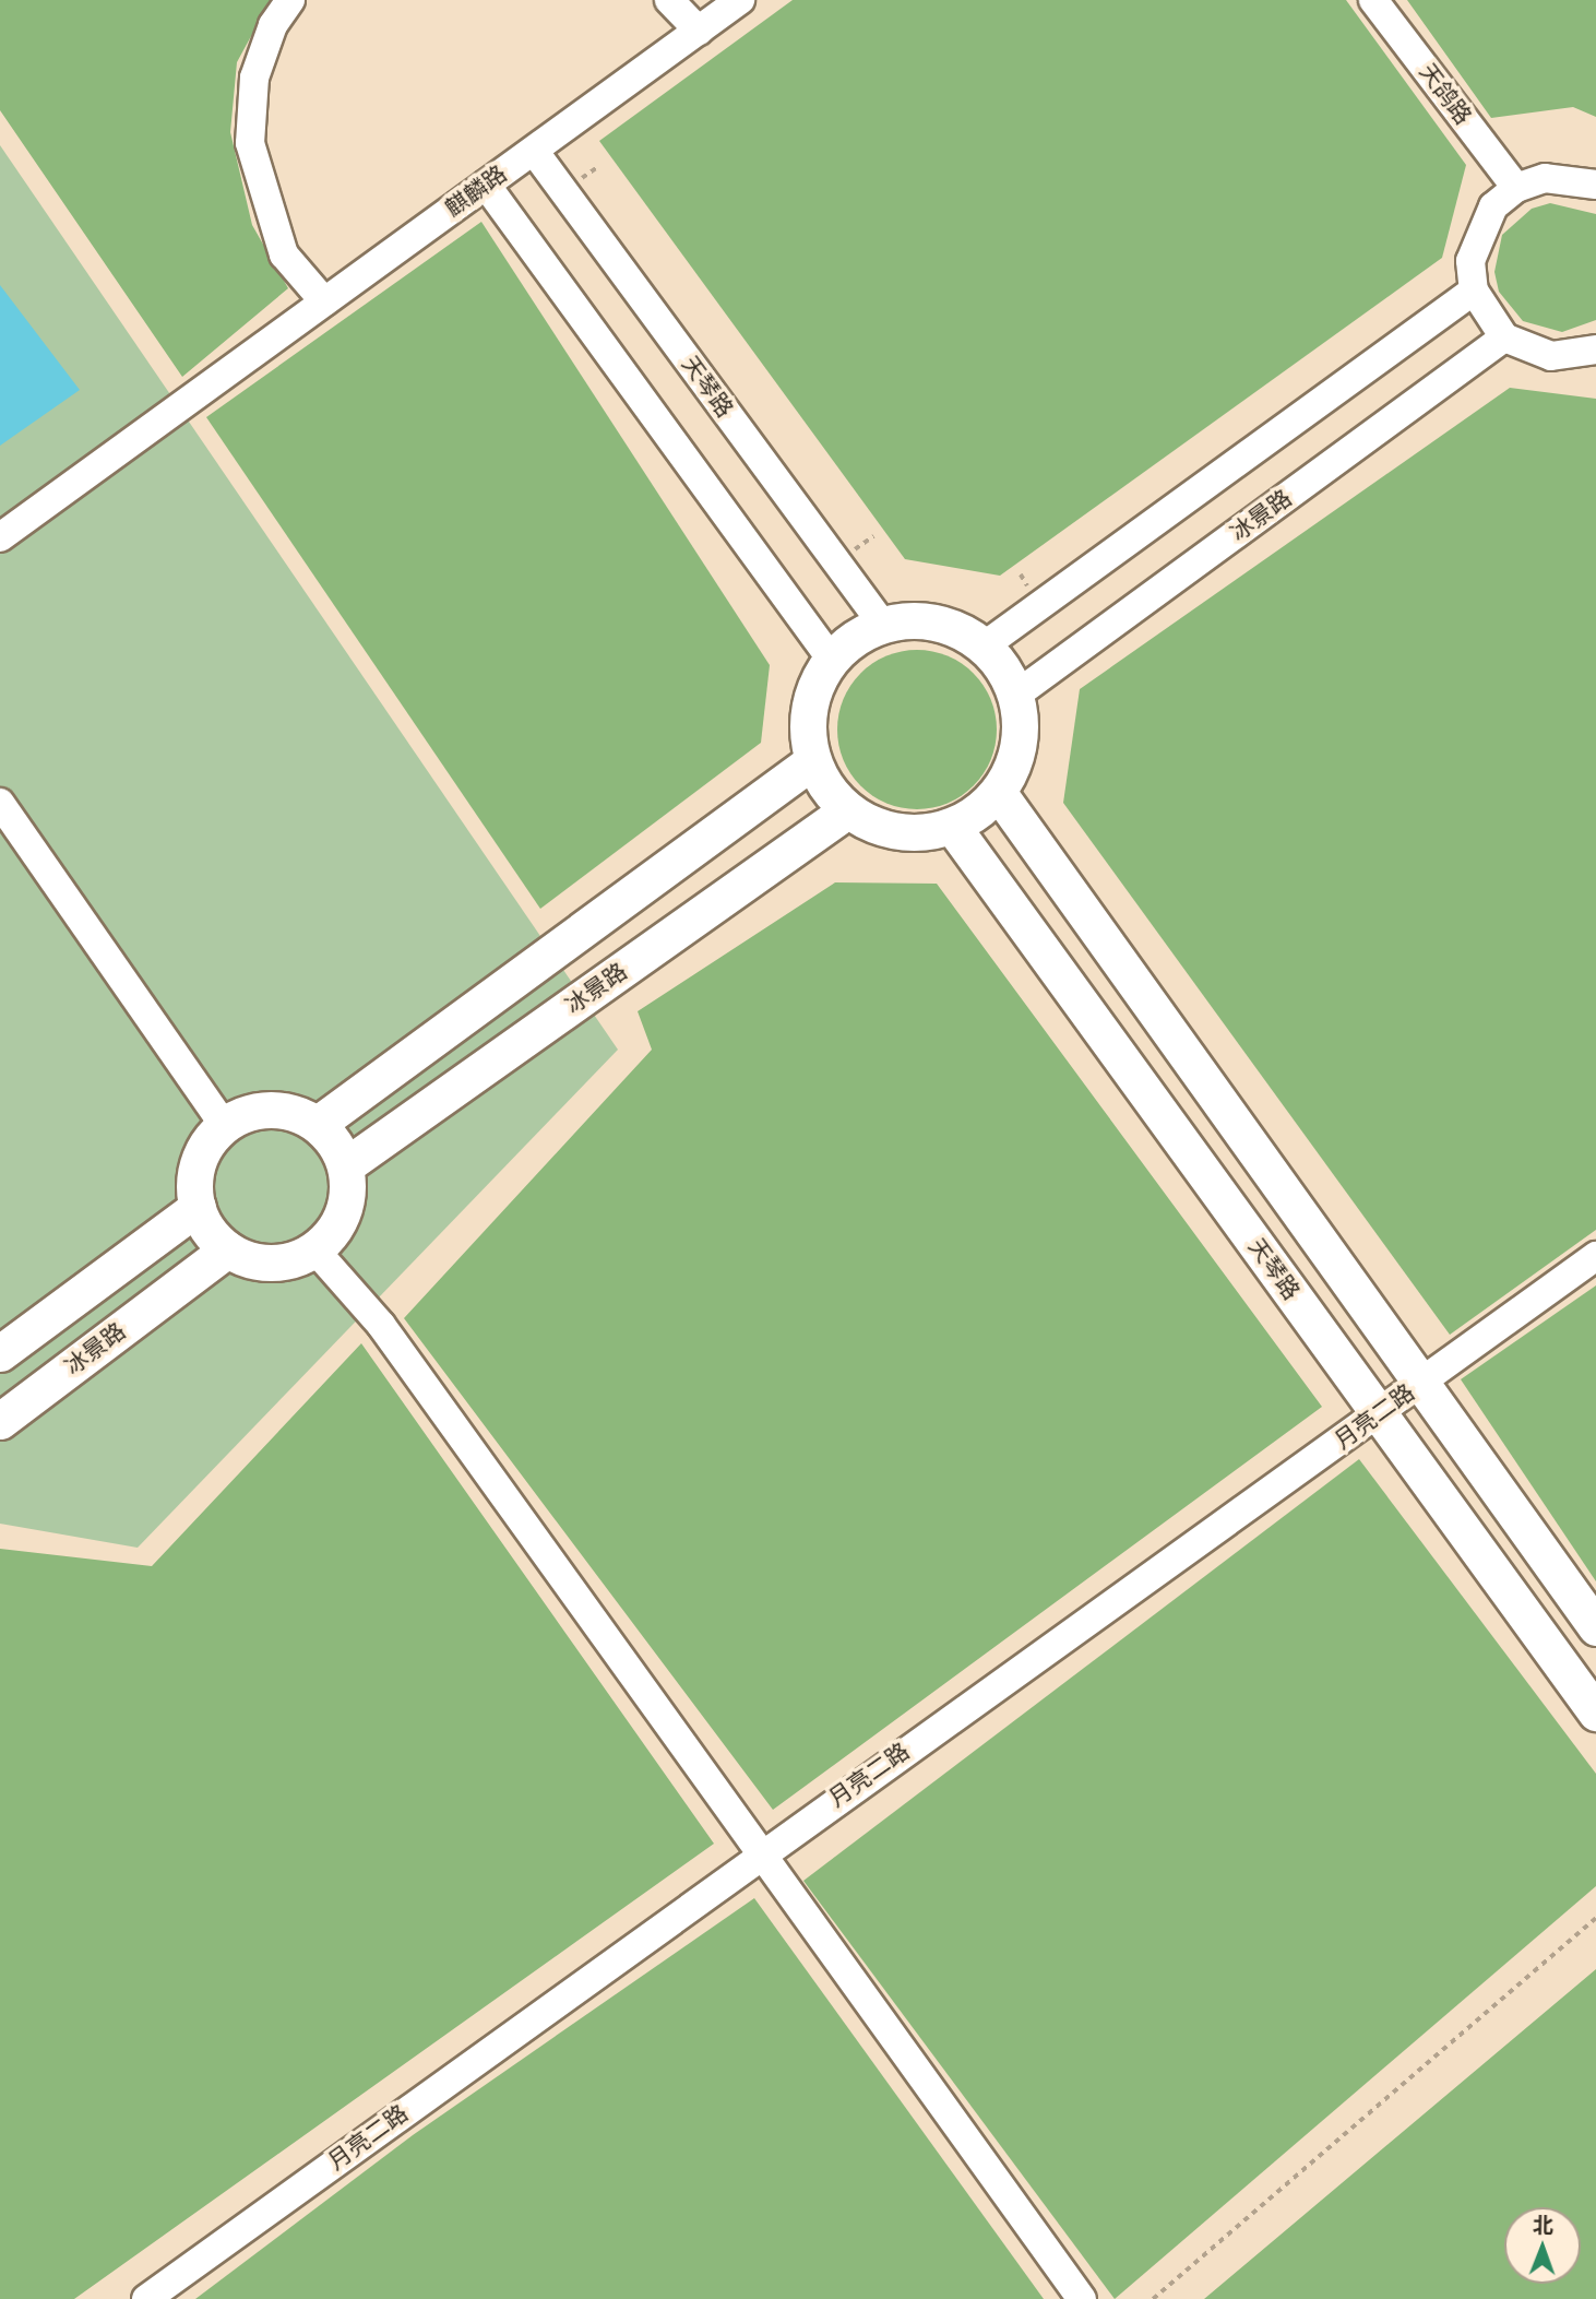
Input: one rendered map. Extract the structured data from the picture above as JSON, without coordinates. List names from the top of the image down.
{
  "streets": {
    "main road": ["天琴路", "冰景路"],
    "street": ["天鸽路", "麒麟路", "月亮二路"]
  },
  "crossings": [
    ["麒麟路", "天琴路"],
    ["天琴路", "冰景路"],
    ["天琴路", "月亮二路"]
  ],
  "north": "top"
}
